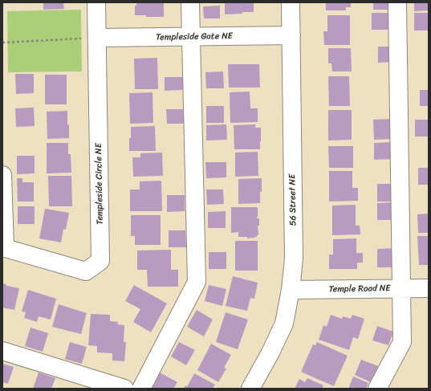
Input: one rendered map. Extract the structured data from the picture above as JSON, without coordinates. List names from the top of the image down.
{
  "streets": {
    "street": [
      "Templeside Gate NE",
      "Templeside Circle NE",
      "56 Street NE",
      "Temple Road NE"
    ]
  },
  "crossings": [
    ["Templeside Gate NE", "Templeside Circle NE"],
    ["Templeside Gate NE", "56 Street NE"],
    ["56 Street NE", "Temple Road NE"]
  ]
}
